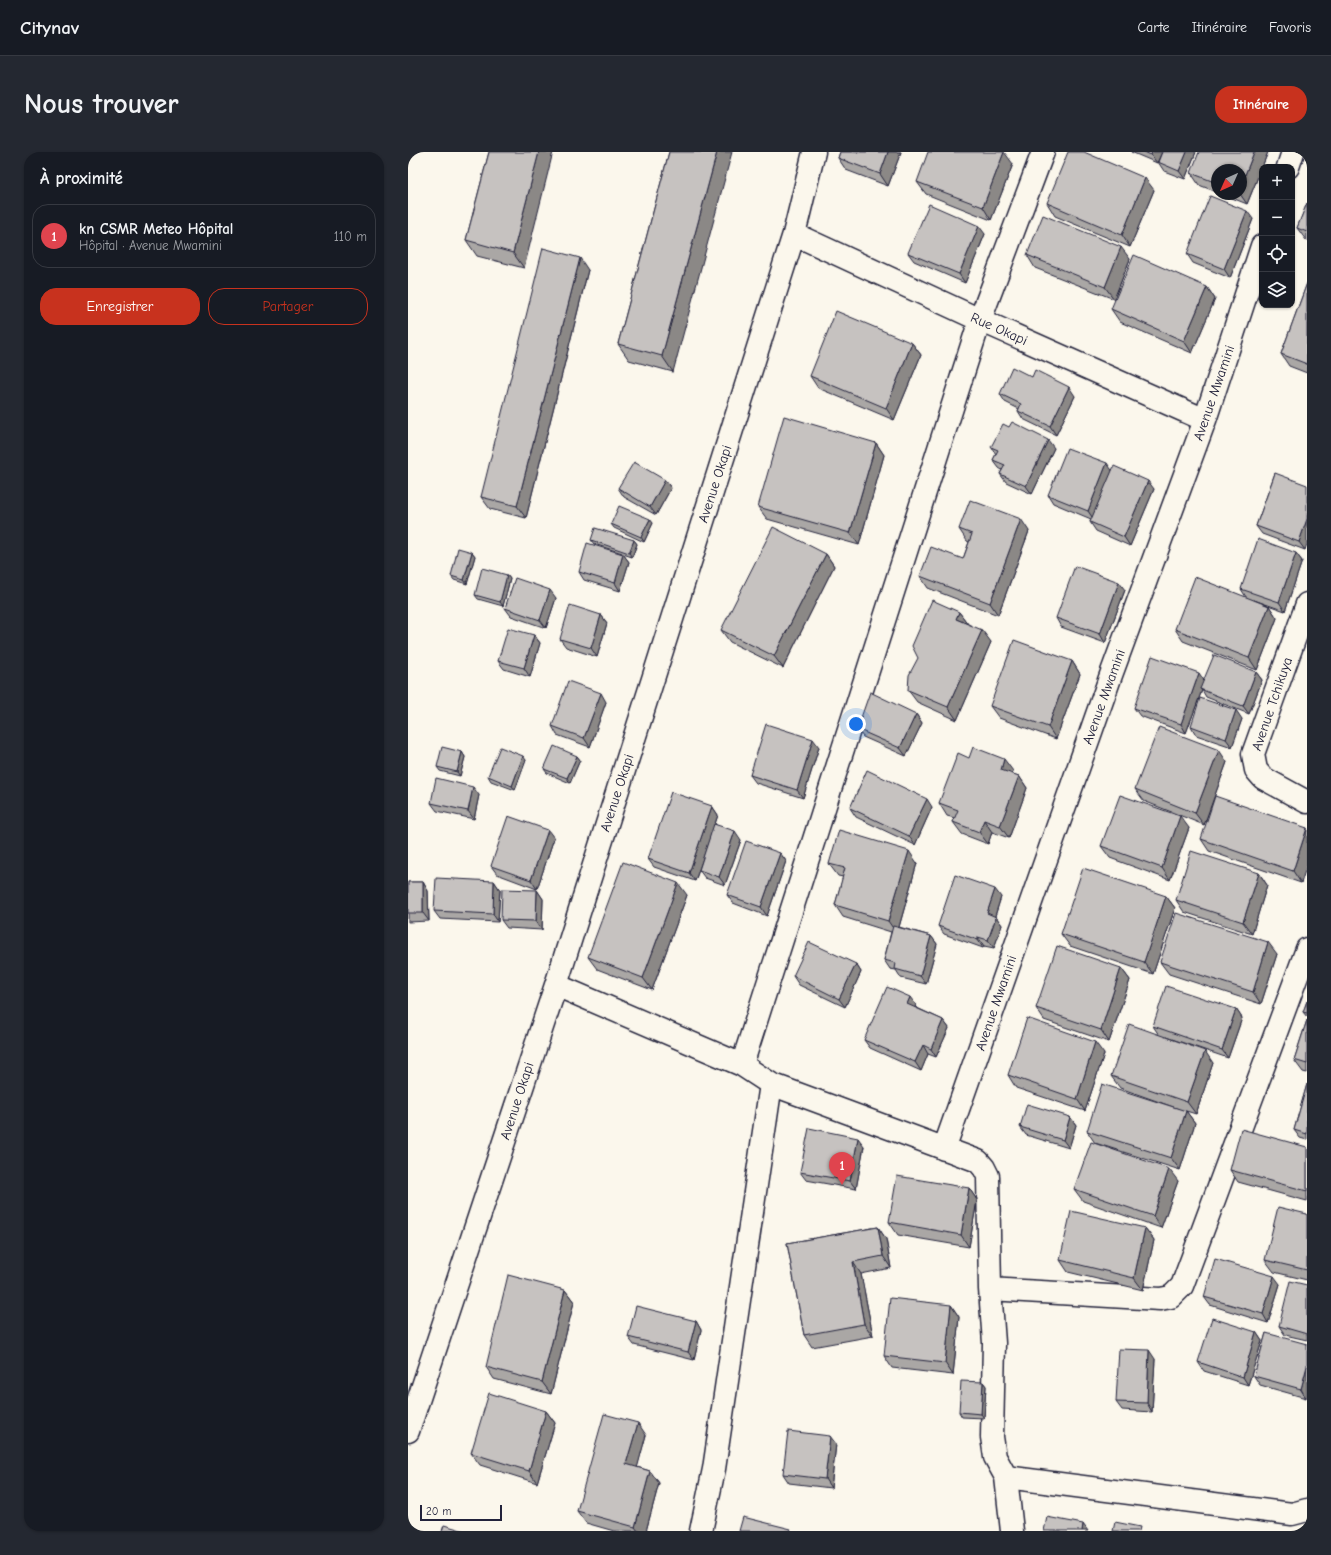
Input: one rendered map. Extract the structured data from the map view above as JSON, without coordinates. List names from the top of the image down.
{
  "streets": {
    "street": [
      "Rue Okapi",
      "Avenue Mwamini",
      "Avenue Okapi",
      "Avenue Tchikuya"
    ]
  },
  "crossings": [
    ["Rue Okapi", "Avenue Mwamini"],
    ["Rue Okapi", "Avenue Okapi"]
  ],
  "scale_bar": "20 m",
  "north": "bottom left",
  "page": {
    "header": "Citynav",
    "nav": ["Carte", "Itinéraire", "Favoris"],
    "buttons": [
      "Itinéraire",
      ["Enregistrer", "Partager"]
    ],
    "title": "Nous trouver",
    "heading": "À proximité",
    "map_buttons": ["+", "−"],
    "list": [
      {
        "mark": "1",
        "name": "kn CSMR Meteo Hôpital",
        "note": "Hôpital · Avenue Mwamini",
        "value": "110 m"
      }
    ],
    "pins": "1",
    "scale": "20 m"
  }
}
